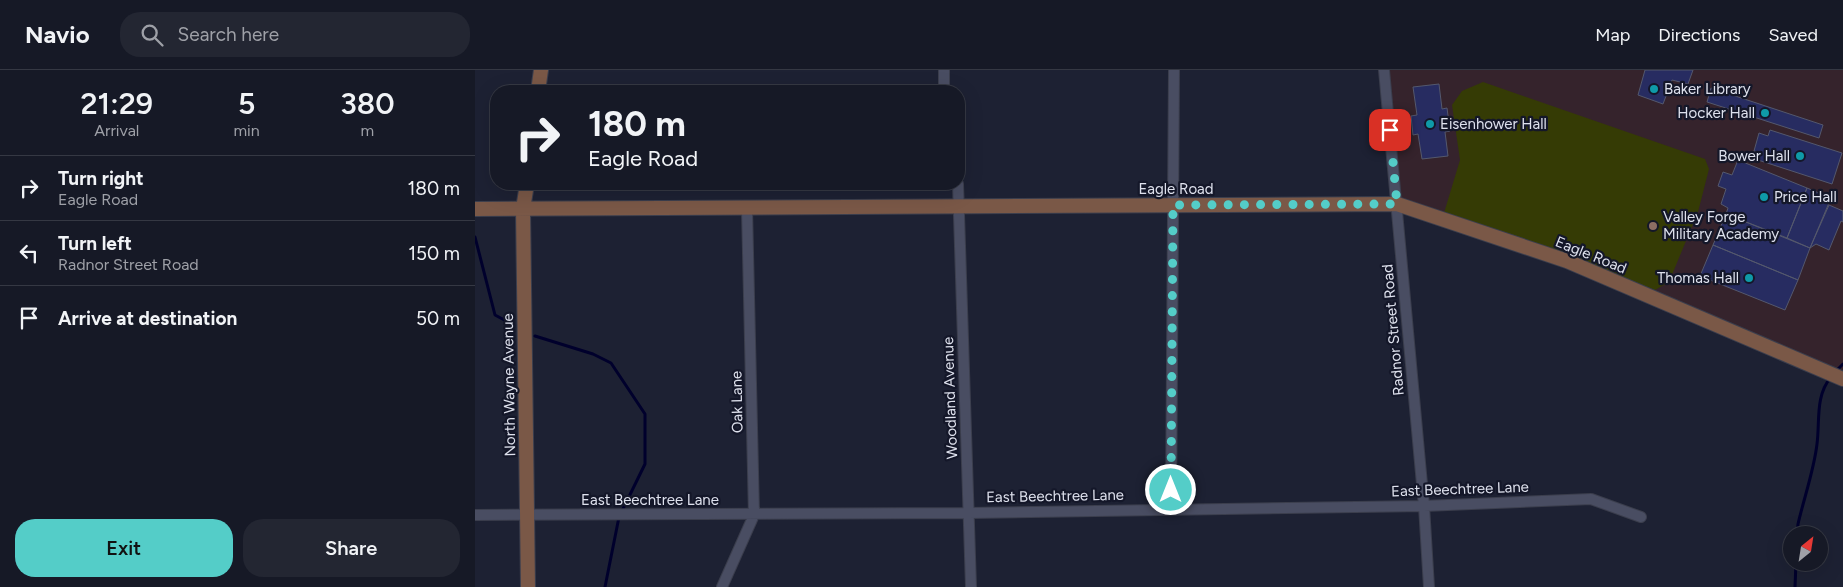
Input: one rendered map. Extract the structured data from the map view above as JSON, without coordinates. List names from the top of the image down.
{
  "streets": {
    "street": [
      "Eagle Road",
      "Radnor Street Road",
      "North Wayne Avenue",
      "Woodland Avenue",
      "Oak Lane",
      "East Beechtree Lane"
    ]
  },
  "crossings": [
    ["Eagle Road", "Radnor Street Road"],
    ["Eagle Road", "North Wayne Avenue"],
    ["Eagle Road", "Woodland Avenue"],
    ["Eagle Road", "Oak Lane"],
    ["Radnor Street Road", "East Beechtree Lane"],
    ["North Wayne Avenue", "East Beechtree Lane"],
    ["Woodland Avenue", "East Beechtree Lane"],
    ["Oak Lane", "East Beechtree Lane"]
  ],
  "places": [
    "Baker Library",
    "Hocker Hall",
    "Eisenhower Hall",
    "Bower Hall",
    "Price Hall",
    "Valley Forge Military Academy",
    "Thomas Hall"
  ],
  "north": "top right",
  "page": {
    "header": "Navio",
    "search": "Search here",
    "nav": ["Map", "Directions", "Saved"],
    "eta": [
      "21:29",
      "Arrival",
      "5",
      "min",
      "380",
      "m"
    ],
    "turn": ["180 m", "Eagle Road"],
    "list": [
      {
        "name": "Turn right",
        "note": "Eagle Road",
        "value": "180 m"
      },
      {
        "name": "Turn left",
        "note": "Radnor Street Road",
        "value": "150 m"
      },
      {
        "name": "Arrive at destination",
        "value": "50 m"
      }
    ],
    "buttons": ["Exit", "Share"]
  }
}
